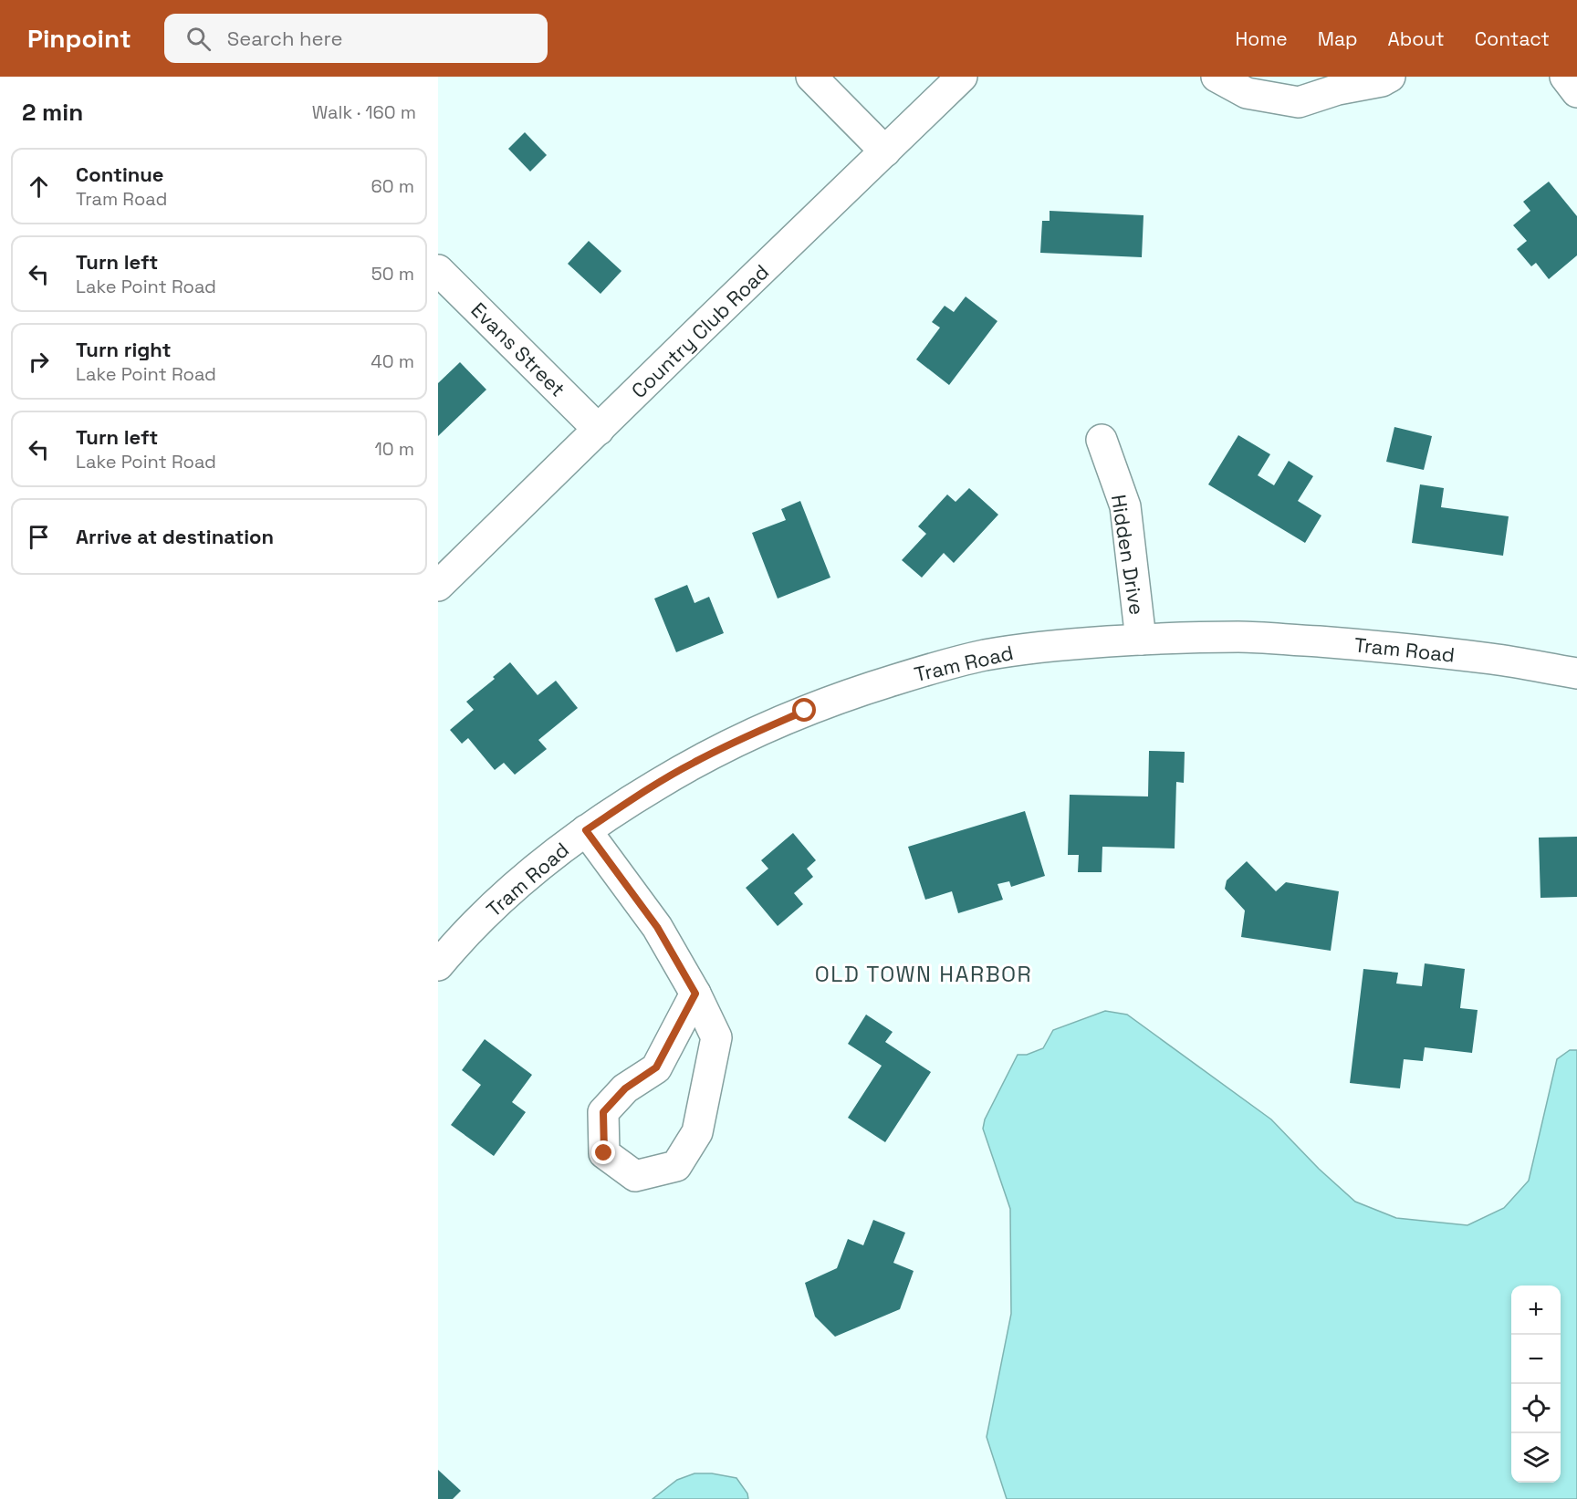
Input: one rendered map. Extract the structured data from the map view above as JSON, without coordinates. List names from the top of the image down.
{
  "streets": {
    "street": [
      "Country Club Road",
      "Evans Street",
      "Hidden Drive",
      "Tram Road"
    ]
  },
  "crossings": [
    ["Country Club Road", "Evans Street"],
    ["Hidden Drive", "Tram Road"]
  ],
  "districts": ["OLD TOWN HARBOR"],
  "page": {
    "header": "Pinpoint",
    "search": "Search here",
    "nav": [
      "Home",
      "Map",
      "About",
      "Contact"
    ],
    "heading": ["2 min", "Walk · 160 m"],
    "list": [
      ["Continue", "Tram Road", "60 m"],
      ["Turn left", "Lake Point Road", "50 m"],
      ["Turn right", "Lake Point Road", "40 m"],
      ["Turn left", "Lake Point Road", "10 m"],
      "Arrive at destination"
    ],
    "map_buttons": ["+", "−"]
  }
}
